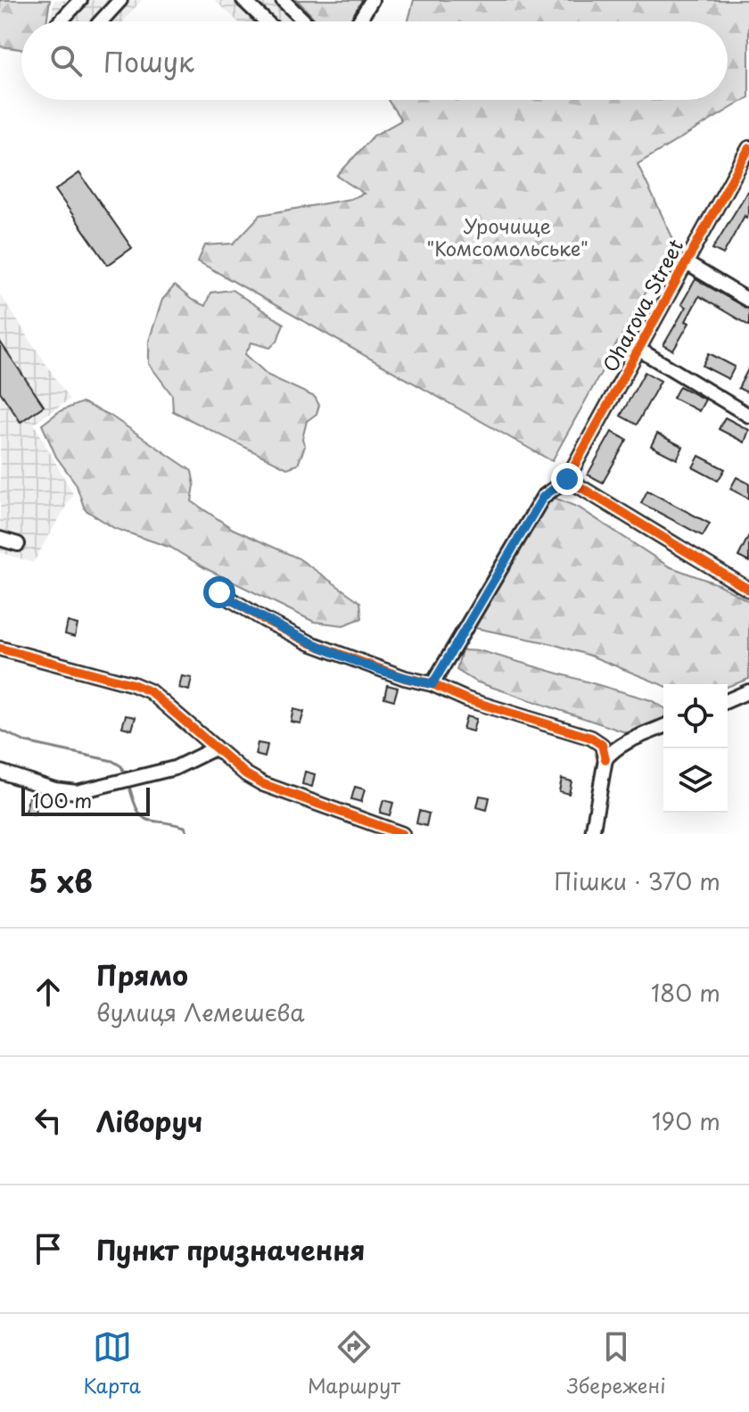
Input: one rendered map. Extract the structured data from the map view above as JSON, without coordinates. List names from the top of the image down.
{
  "streets": {
    "street": ["Oharova Street"]
  },
  "parks": ["Урочище \"Комсомольське\""],
  "scale_bar": "100 m",
  "page": {
    "search": "Пошук",
    "scale": "100 m",
    "heading": ["5 хв", "Пішки · 370 m"],
    "list": [
      ["Прямо", "вулиця Лемешєва", "180 m"],
      ["Ліворуч", "190 m"],
      "Пункт призначення"
    ],
    "nav": ["Карта", "Маршрут", "Збережені"]
  }
}
